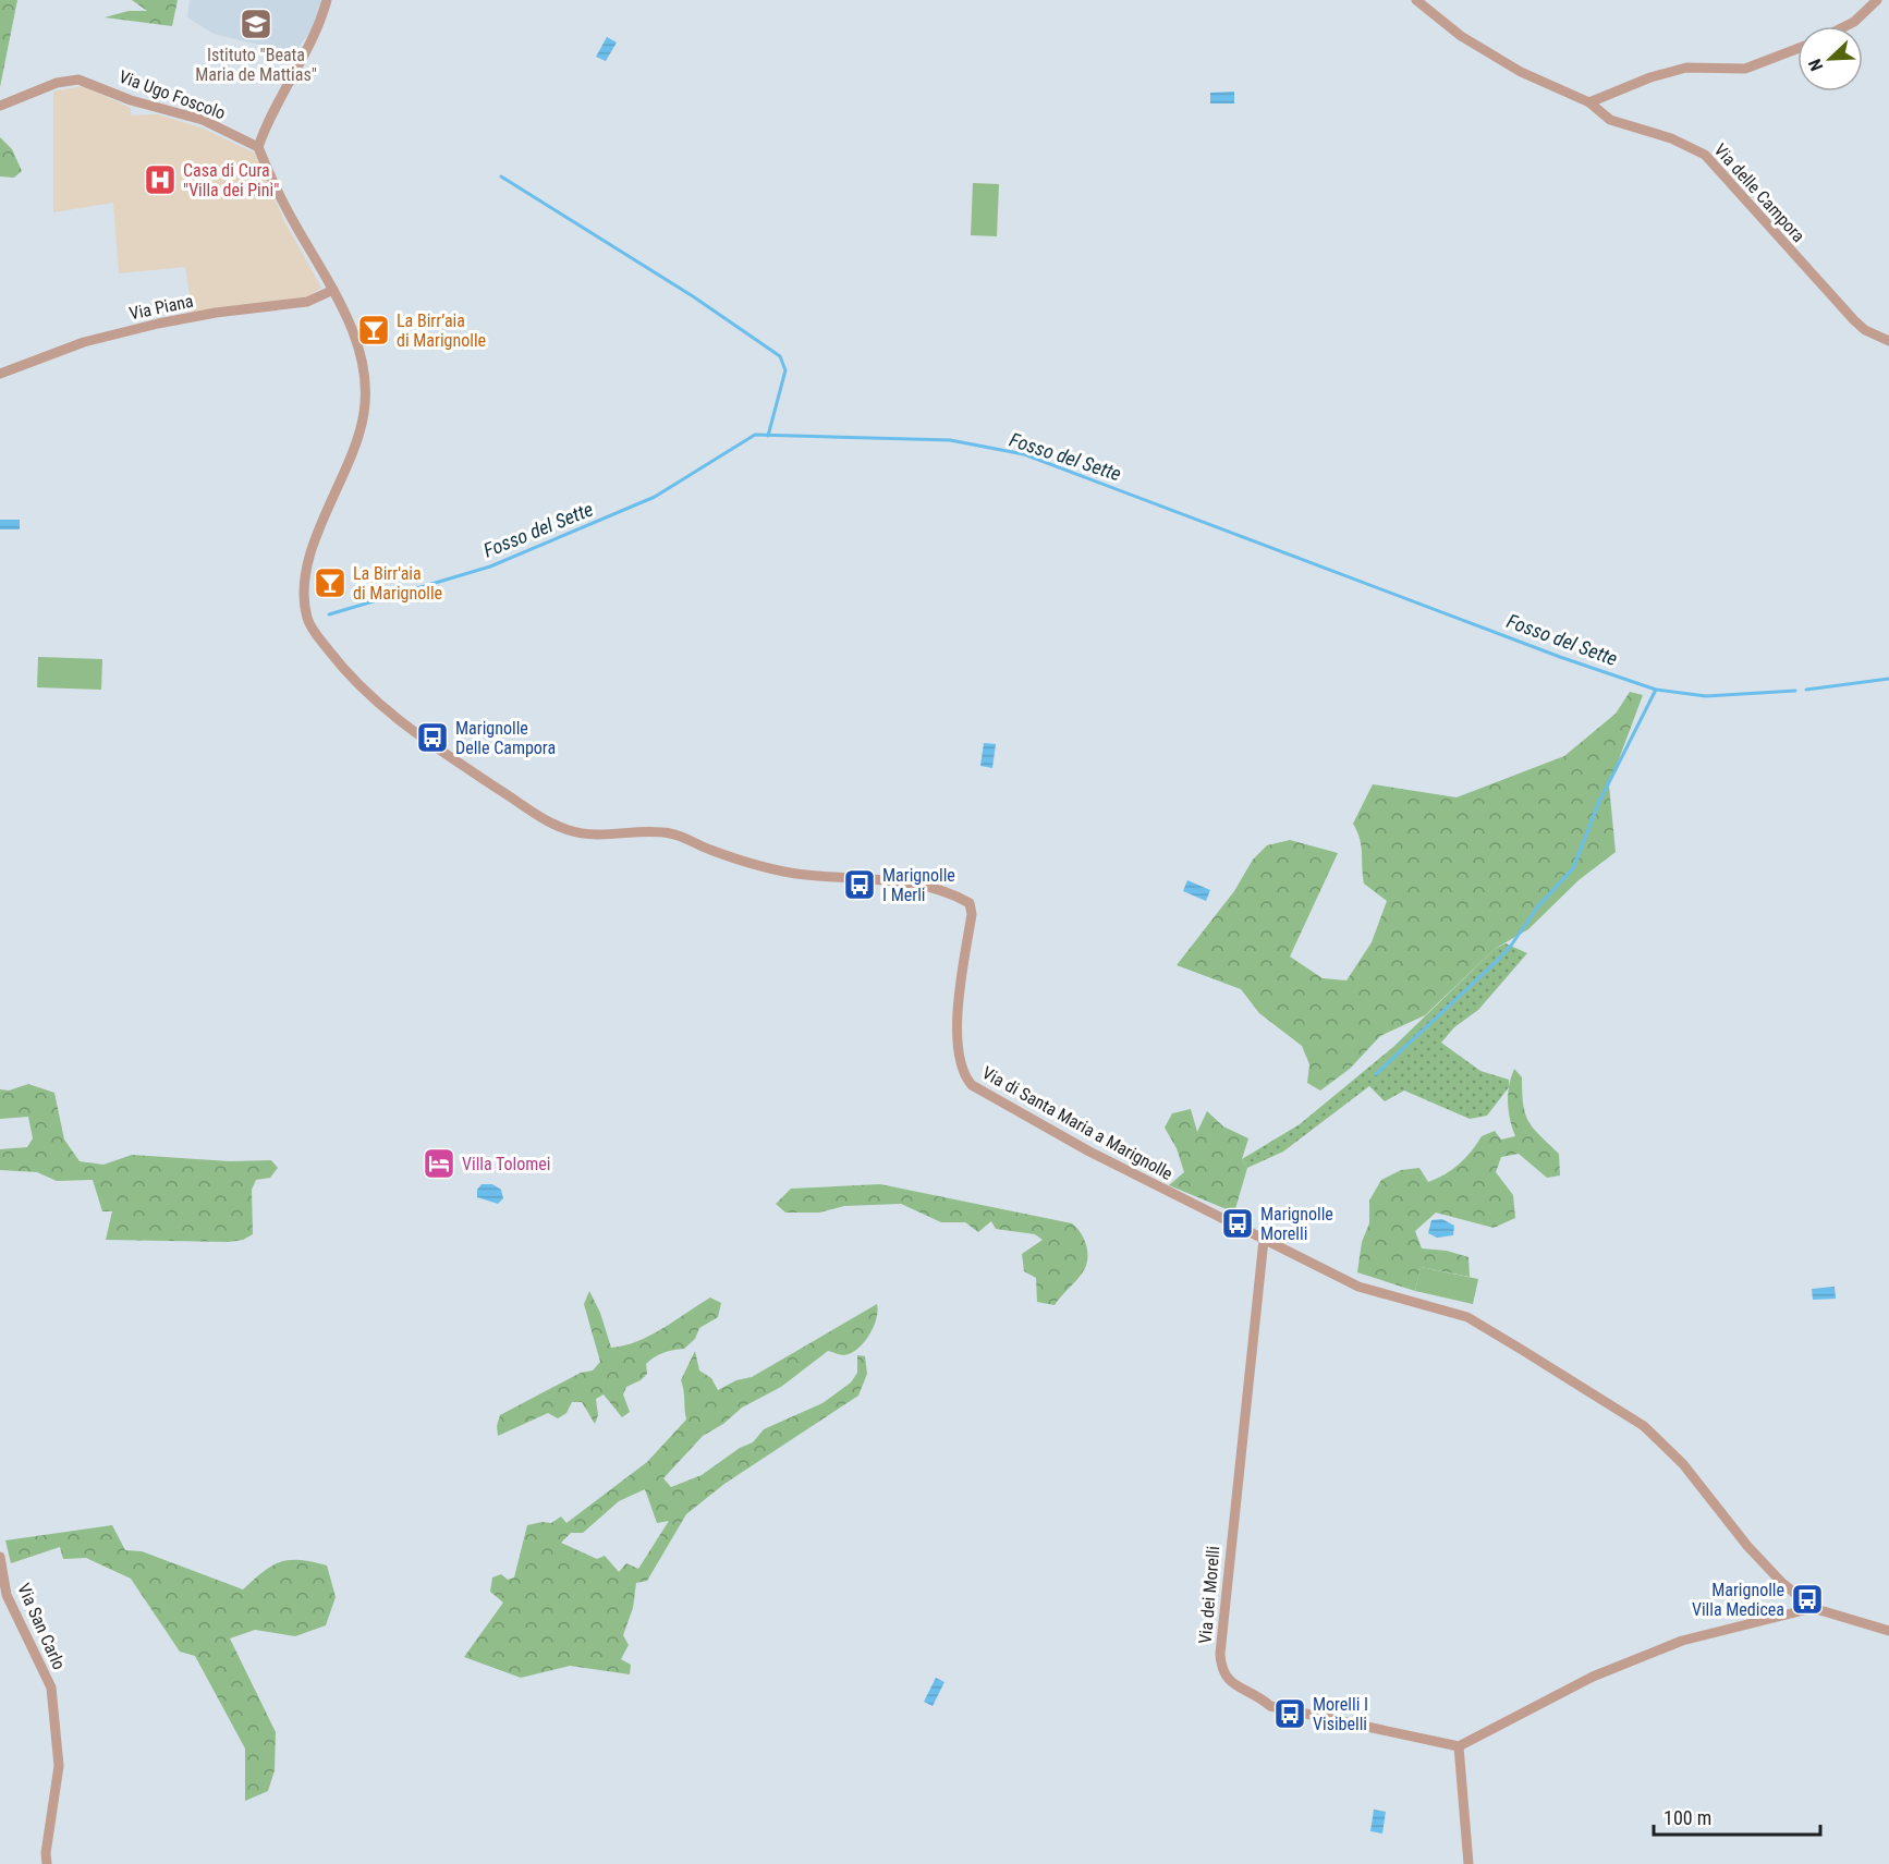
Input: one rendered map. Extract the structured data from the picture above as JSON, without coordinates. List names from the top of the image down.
{
  "streets": {
    "street": [
      "Via Ugo Foscolo",
      "Via delle Campora",
      "Via Piana",
      "Via di Santa Maria a Marignolle",
      "Via dei Morelli",
      "Via San Carlo"
    ]
  },
  "crossings": [
    ["Via Ugo Foscolo", "Via di Santa Maria a Marignolle"],
    ["Via Piana", "Via di Santa Maria a Marignolle"],
    ["Via di Santa Maria a Marignolle", "Via dei Morelli"]
  ],
  "water": ["Fosso del Sette"],
  "places": {
    "school or university": ["Istituto \"Beata Maria de Mattias\""],
    "hospital": ["Casa di Cura \"Villa dei Pini\""],
    "bar": ["La Birr’aia di Marignolle", "La Birr'aia di Marignolle"],
    "bus stop": [
      "Marignolle Delle Campora",
      "Marignolle I Merli",
      "Marignolle Morelli",
      "Marignolle Villa Medicea",
      "Morelli I Visibelli"
    ],
    "hotel": ["Villa Tolomei"]
  },
  "scale_bar": "100 m",
  "north": "bottom left"
}
